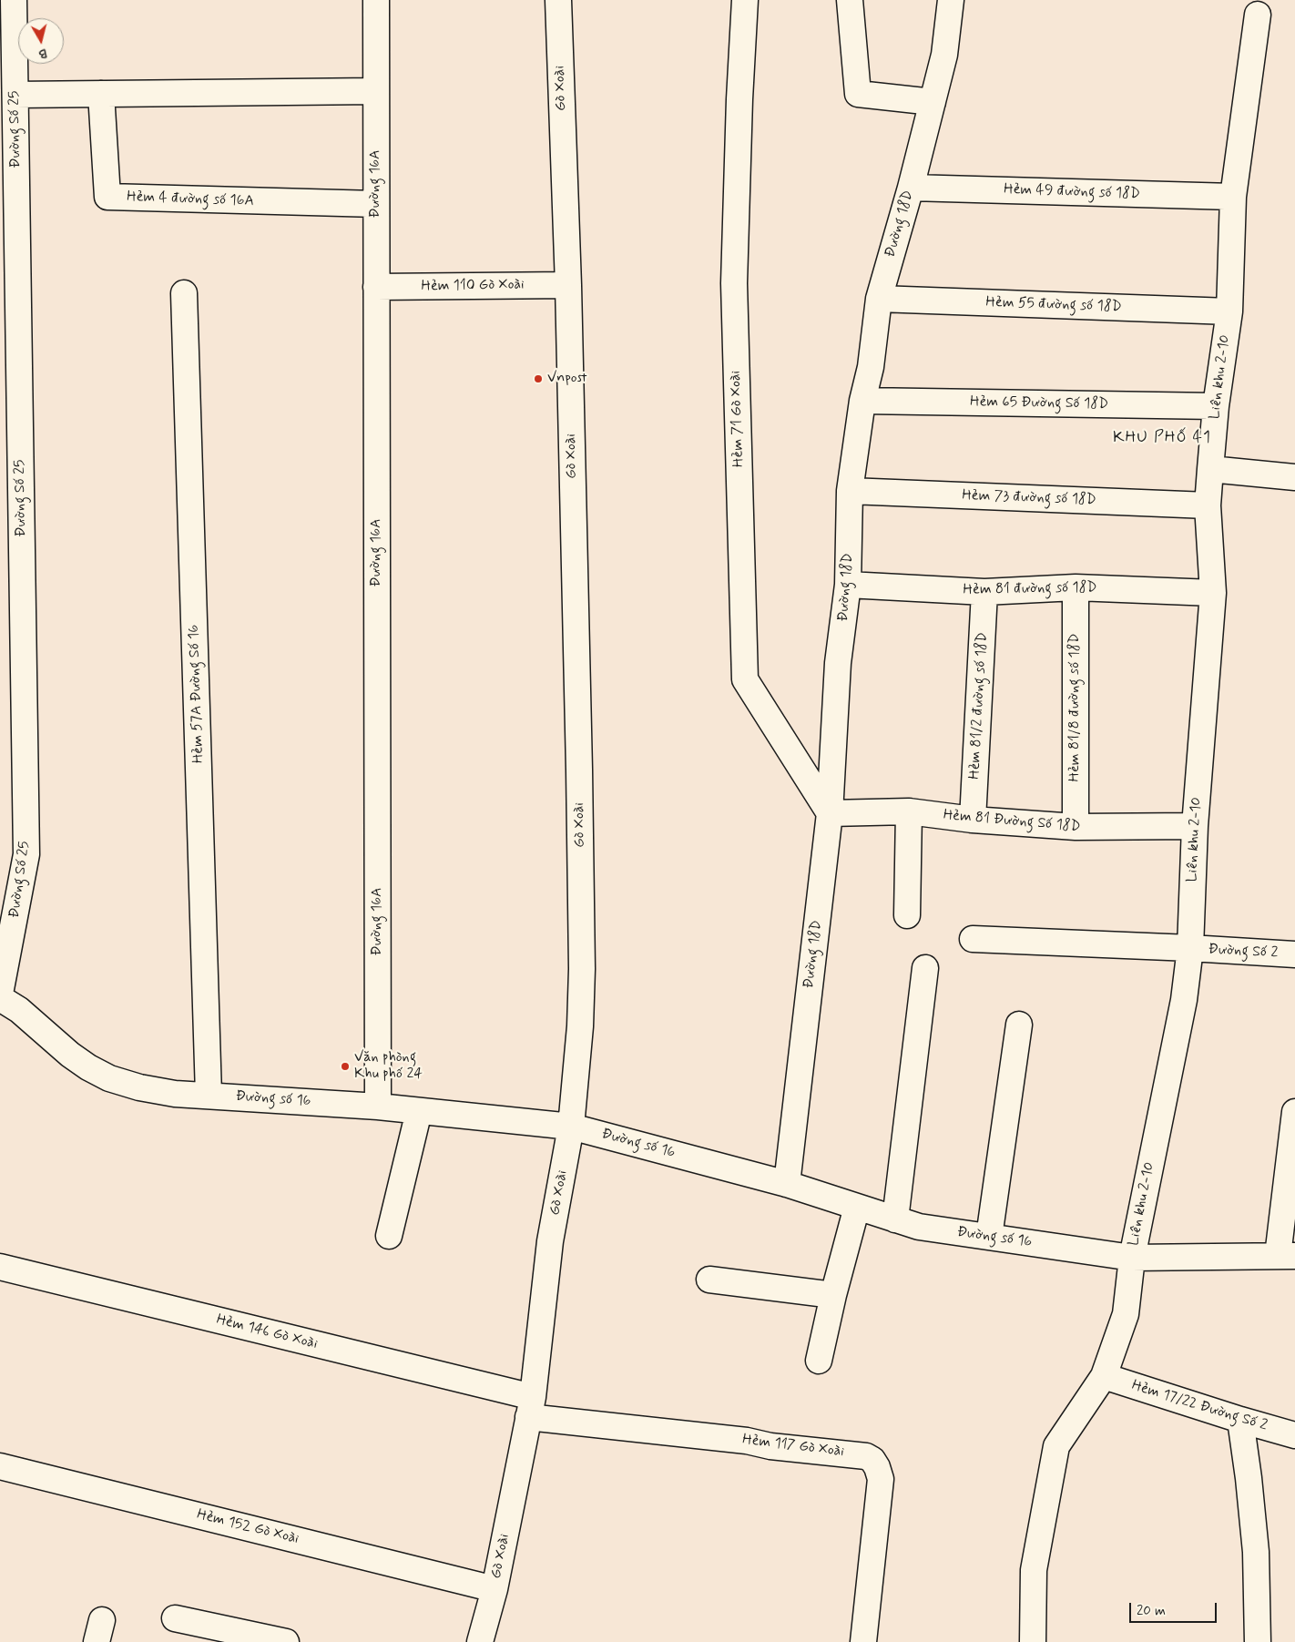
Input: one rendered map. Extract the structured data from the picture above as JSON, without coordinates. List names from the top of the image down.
{
  "streets": {
    "street": [
      "Gò Xoài",
      "Đường Số 25",
      "Đường 16A",
      "Hẻm 49 đường số 18D",
      "Hẻm 4 đường số 16A",
      "Đường 18D",
      "Hẻm 110 Gò Xoài",
      "Hẻm 55 đường số 18D",
      "Liên khu 2-10",
      "Hẻm 65 Đường Số 18D",
      "Hẻm 71 Gò Xoài",
      "Hẻm 73 đường số 18D",
      "Hẻm 81 đường số 18D",
      "Hẻm 57A Đường Số 16",
      "Hẻm 81/2 đường số 18D",
      "Hẻm 81/8 đường số 18D",
      "Hẻm 81 Đường Số 18D",
      "Đường Số 2",
      "Đường số 16",
      "Hẻm 146 Gò Xoài",
      "Hẻm 17/22 Đường Số 2",
      "Hẻm 117 Gò Xoài",
      "Hẻm 152 Gò Xoài"
    ]
  },
  "crossings": [
    ["Gò Xoài", "Hẻm 110 Gò Xoài"],
    ["Gò Xoài", "Đường số 16"],
    ["Gò Xoài", "Hẻm 146 Gò Xoài"],
    ["Gò Xoài", "Hẻm 117 Gò Xoài"],
    ["Gò Xoài", "Hẻm 152 Gò Xoài"],
    ["Đường 16A", "Hẻm 4 đường số 16A"],
    ["Đường 16A", "Hẻm 110 Gò Xoài"],
    ["Đường 16A", "Đường số 16"],
    ["Hẻm 49 đường số 18D", "Đường 18D"],
    ["Hẻm 49 đường số 18D", "Liên khu 2-10"],
    ["Đường 18D", "Hẻm 55 đường số 18D"],
    ["Đường 18D", "Hẻm 65 Đường Số 18D"],
    ["Đường 18D", "Hẻm 71 Gò Xoài"],
    ["Đường 18D", "Hẻm 73 đường số 18D"],
    ["Đường 18D", "Hẻm 81 đường số 18D"],
    ["Đường 18D", "Hẻm 81 Đường Số 18D"],
    ["Đường 18D", "Đường số 16"],
    ["Hẻm 55 đường số 18D", "Liên khu 2-10"],
    ["Liên khu 2-10", "Hẻm 65 Đường Số 18D"],
    ["Liên khu 2-10", "Hẻm 73 đường số 18D"],
    ["Liên khu 2-10", "Hẻm 81 đường số 18D"],
    ["Liên khu 2-10", "Hẻm 81 Đường Số 18D"],
    ["Liên khu 2-10", "Đường Số 2"],
    ["Liên khu 2-10", "Đường số 16"],
    ["Liên khu 2-10", "Hẻm 17/22 Đường Số 2"],
    ["Hẻm 71 Gò Xoài", "Hẻm 81 Đường Số 18D"],
    ["Hẻm 81 đường số 18D", "Hẻm 81/2 đường số 18D"],
    ["Hẻm 81 đường số 18D", "Hẻm 81/8 đường số 18D"],
    ["Hẻm 57A Đường Số 16", "Đường số 16"],
    ["Hẻm 81/2 đường số 18D", "Hẻm 81 Đường Số 18D"],
    ["Hẻm 81/8 đường số 18D", "Hẻm 81 Đường Số 18D"],
    ["Hẻm 146 Gò Xoài", "Hẻm 117 Gò Xoài"]
  ],
  "districts": ["KHU PHỐ 41"],
  "places": ["Vnpost", "Văn phòng Khu phố 24"],
  "scale_bar": "20 m",
  "north": "bottom"
}
